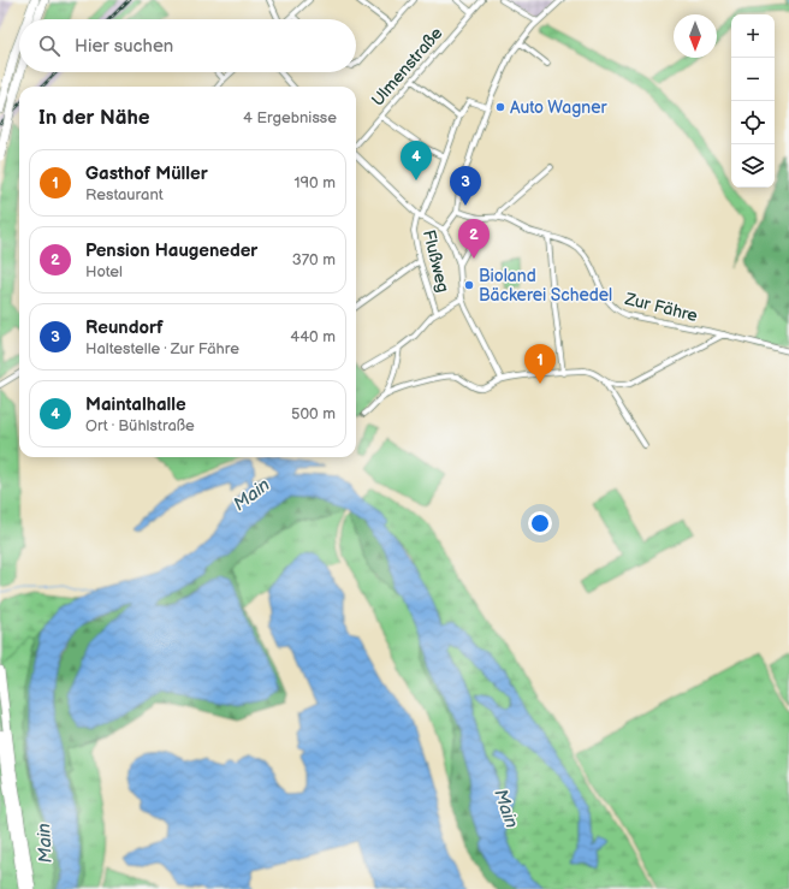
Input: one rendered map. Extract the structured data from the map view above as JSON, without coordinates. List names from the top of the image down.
{
  "streets": {
    "street": ["Ulmenstraße", "Flußweg", "Zur Fähre"]
  },
  "water": ["Main"],
  "places": ["Auto Wagner", "Bioland Bäckerei Schedel"],
  "north": "bottom",
  "page": {
    "map_buttons": ["+", "−"],
    "search": "Hier suchen",
    "heading": ["In der Nähe", "4 Ergebnisse"],
    "pins": [
      "4",
      "3",
      "2",
      "1"
    ],
    "list": [
      {
        "mark": "1",
        "name": "Gasthof Müller",
        "note": "Restaurant",
        "value": "190 m"
      },
      {
        "mark": "2",
        "name": "Pension Haugeneder",
        "note": "Hotel",
        "value": "370 m"
      },
      {
        "mark": "3",
        "name": "Reundorf",
        "note": "Haltestelle · Zur Fähre",
        "value": "440 m"
      },
      {
        "mark": "4",
        "name": "Maintalhalle",
        "note": "Ort · Bühlstraße",
        "value": "500 m"
      }
    ]
  }
}
